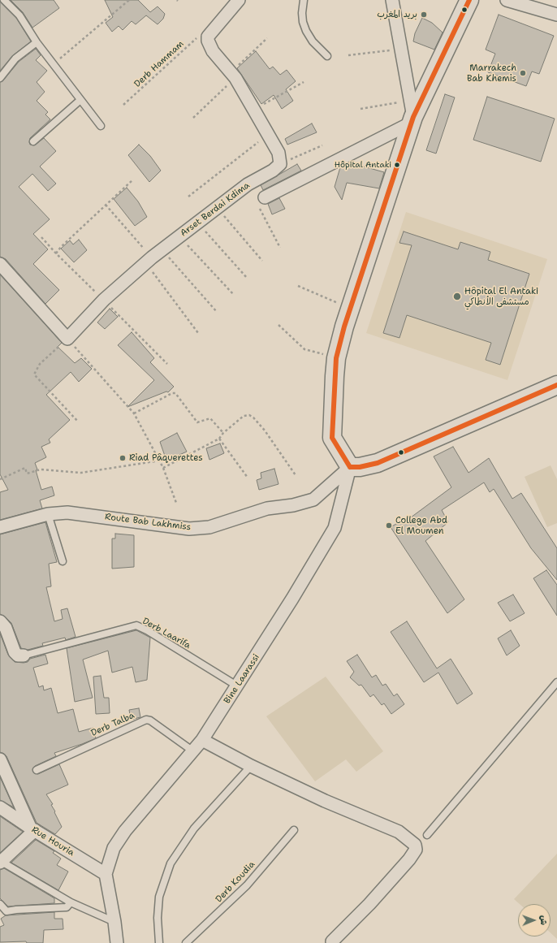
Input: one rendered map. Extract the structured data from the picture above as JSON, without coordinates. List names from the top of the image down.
{
  "streets": {
    "street": [
      "Arset Berdai Kdima",
      "Route Bab Lakhmiss",
      "Bine Laarassi",
      "Rue Houria"
    ],
    "lane": ["Derb Laarifa", "Derb Talba", "Derb Koudia"],
    "path": ["Derb Hammam"]
  },
  "crossings": [
    ["Route Bab Lakhmiss", "Bine Laarassi"],
    ["Derb Laarifa", "Bine Laarassi"],
    ["Bine Laarassi", "Derb Talba"],
    ["Bine Laarassi", "Rue Houria"]
  ],
  "places": [
    "بريد المغرب",
    "Marrakech Bab Khemis",
    "Hôpital Antaki",
    "Hôpital El Antaki مستشفى الأنطاكي",
    "Riad Pâquerettes",
    "College Abd El Moumen"
  ],
  "north": "right"
}
